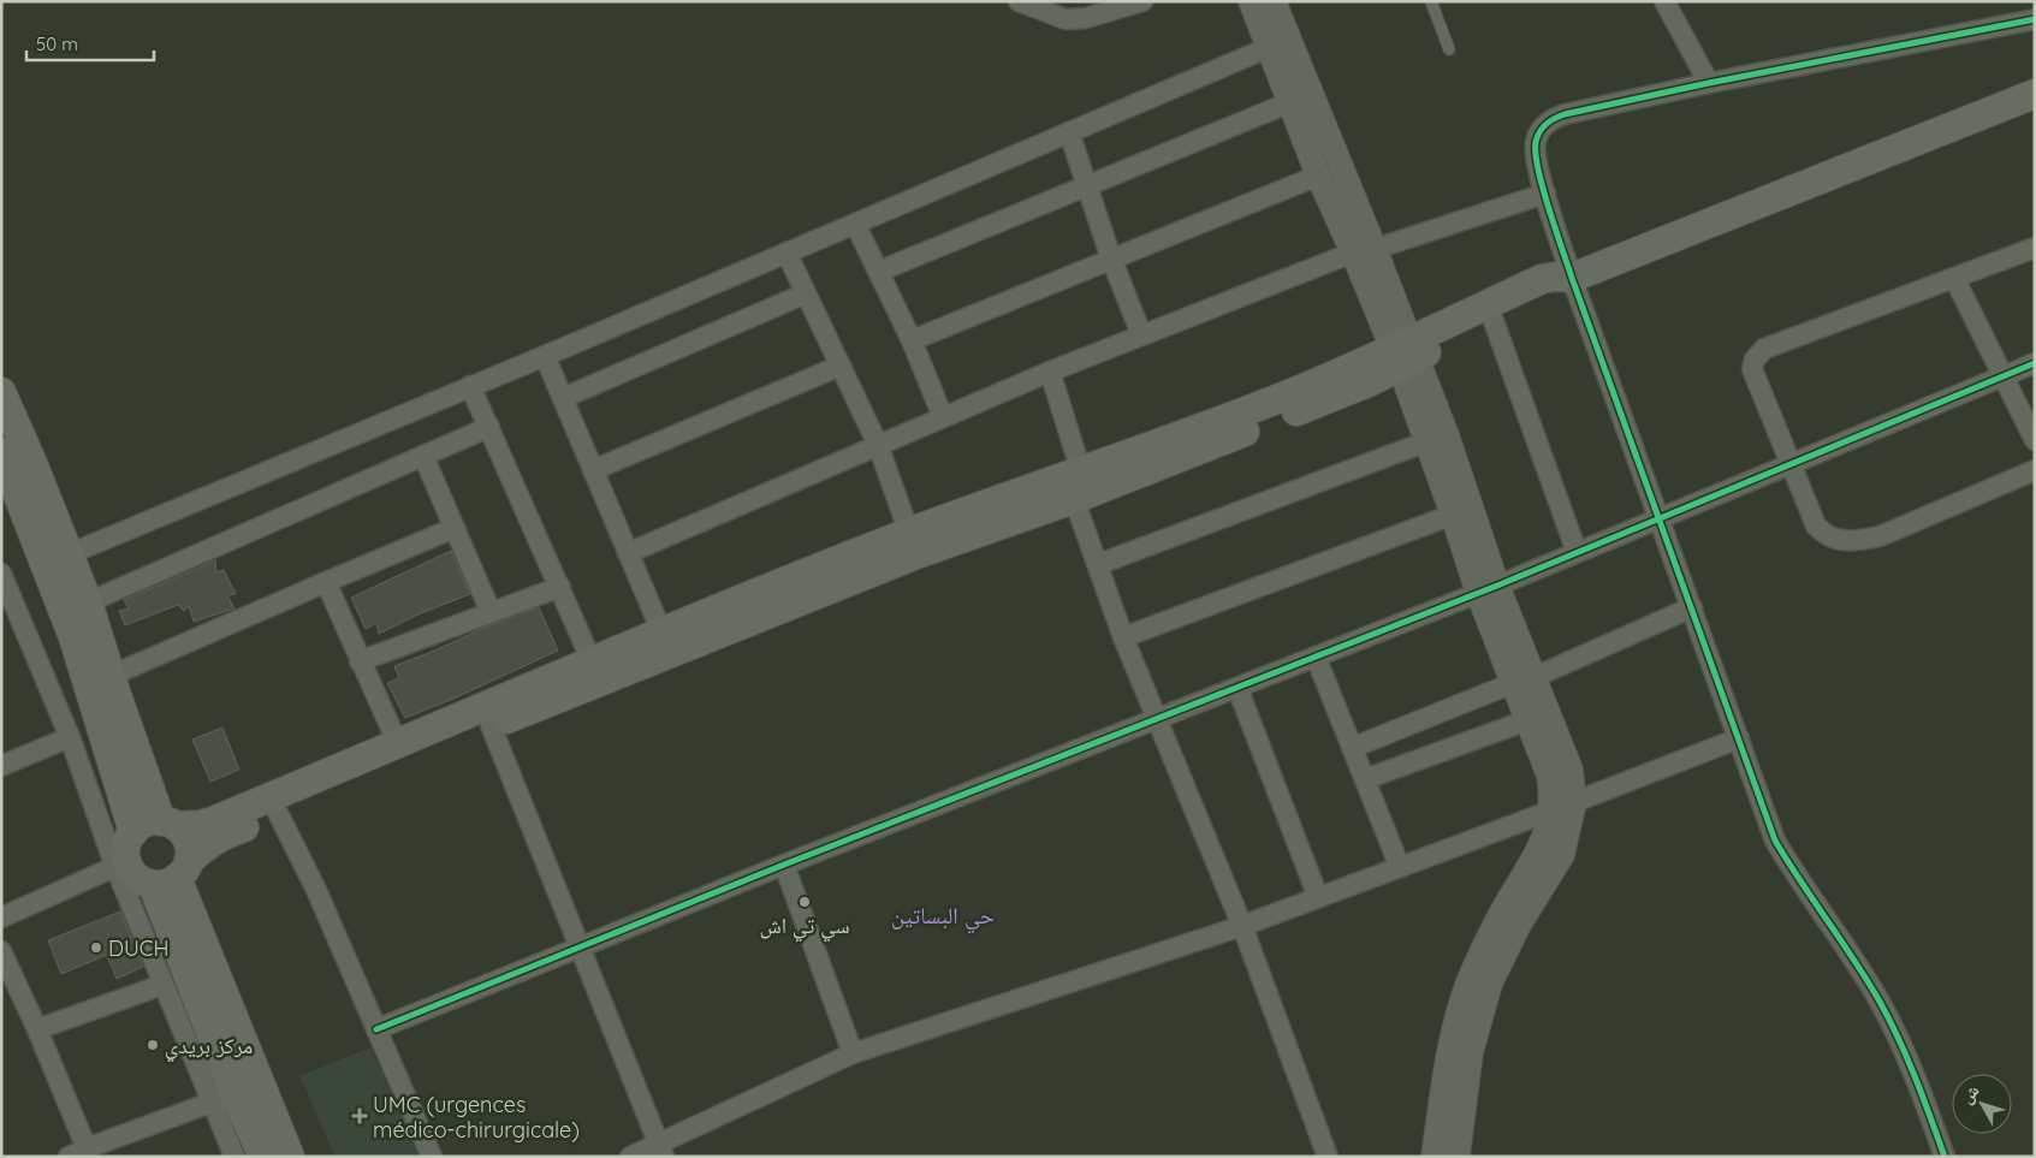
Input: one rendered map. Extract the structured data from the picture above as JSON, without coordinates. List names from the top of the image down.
{
  "districts": ["حي البساتين"],
  "places": {
    "other": ["سي تي اش", "DUCH", "مركز بريدي"],
    "health": ["UMC (urgences médico-chirurgicale)"]
  },
  "scale_bar": "50 m",
  "north": "top left"
}
